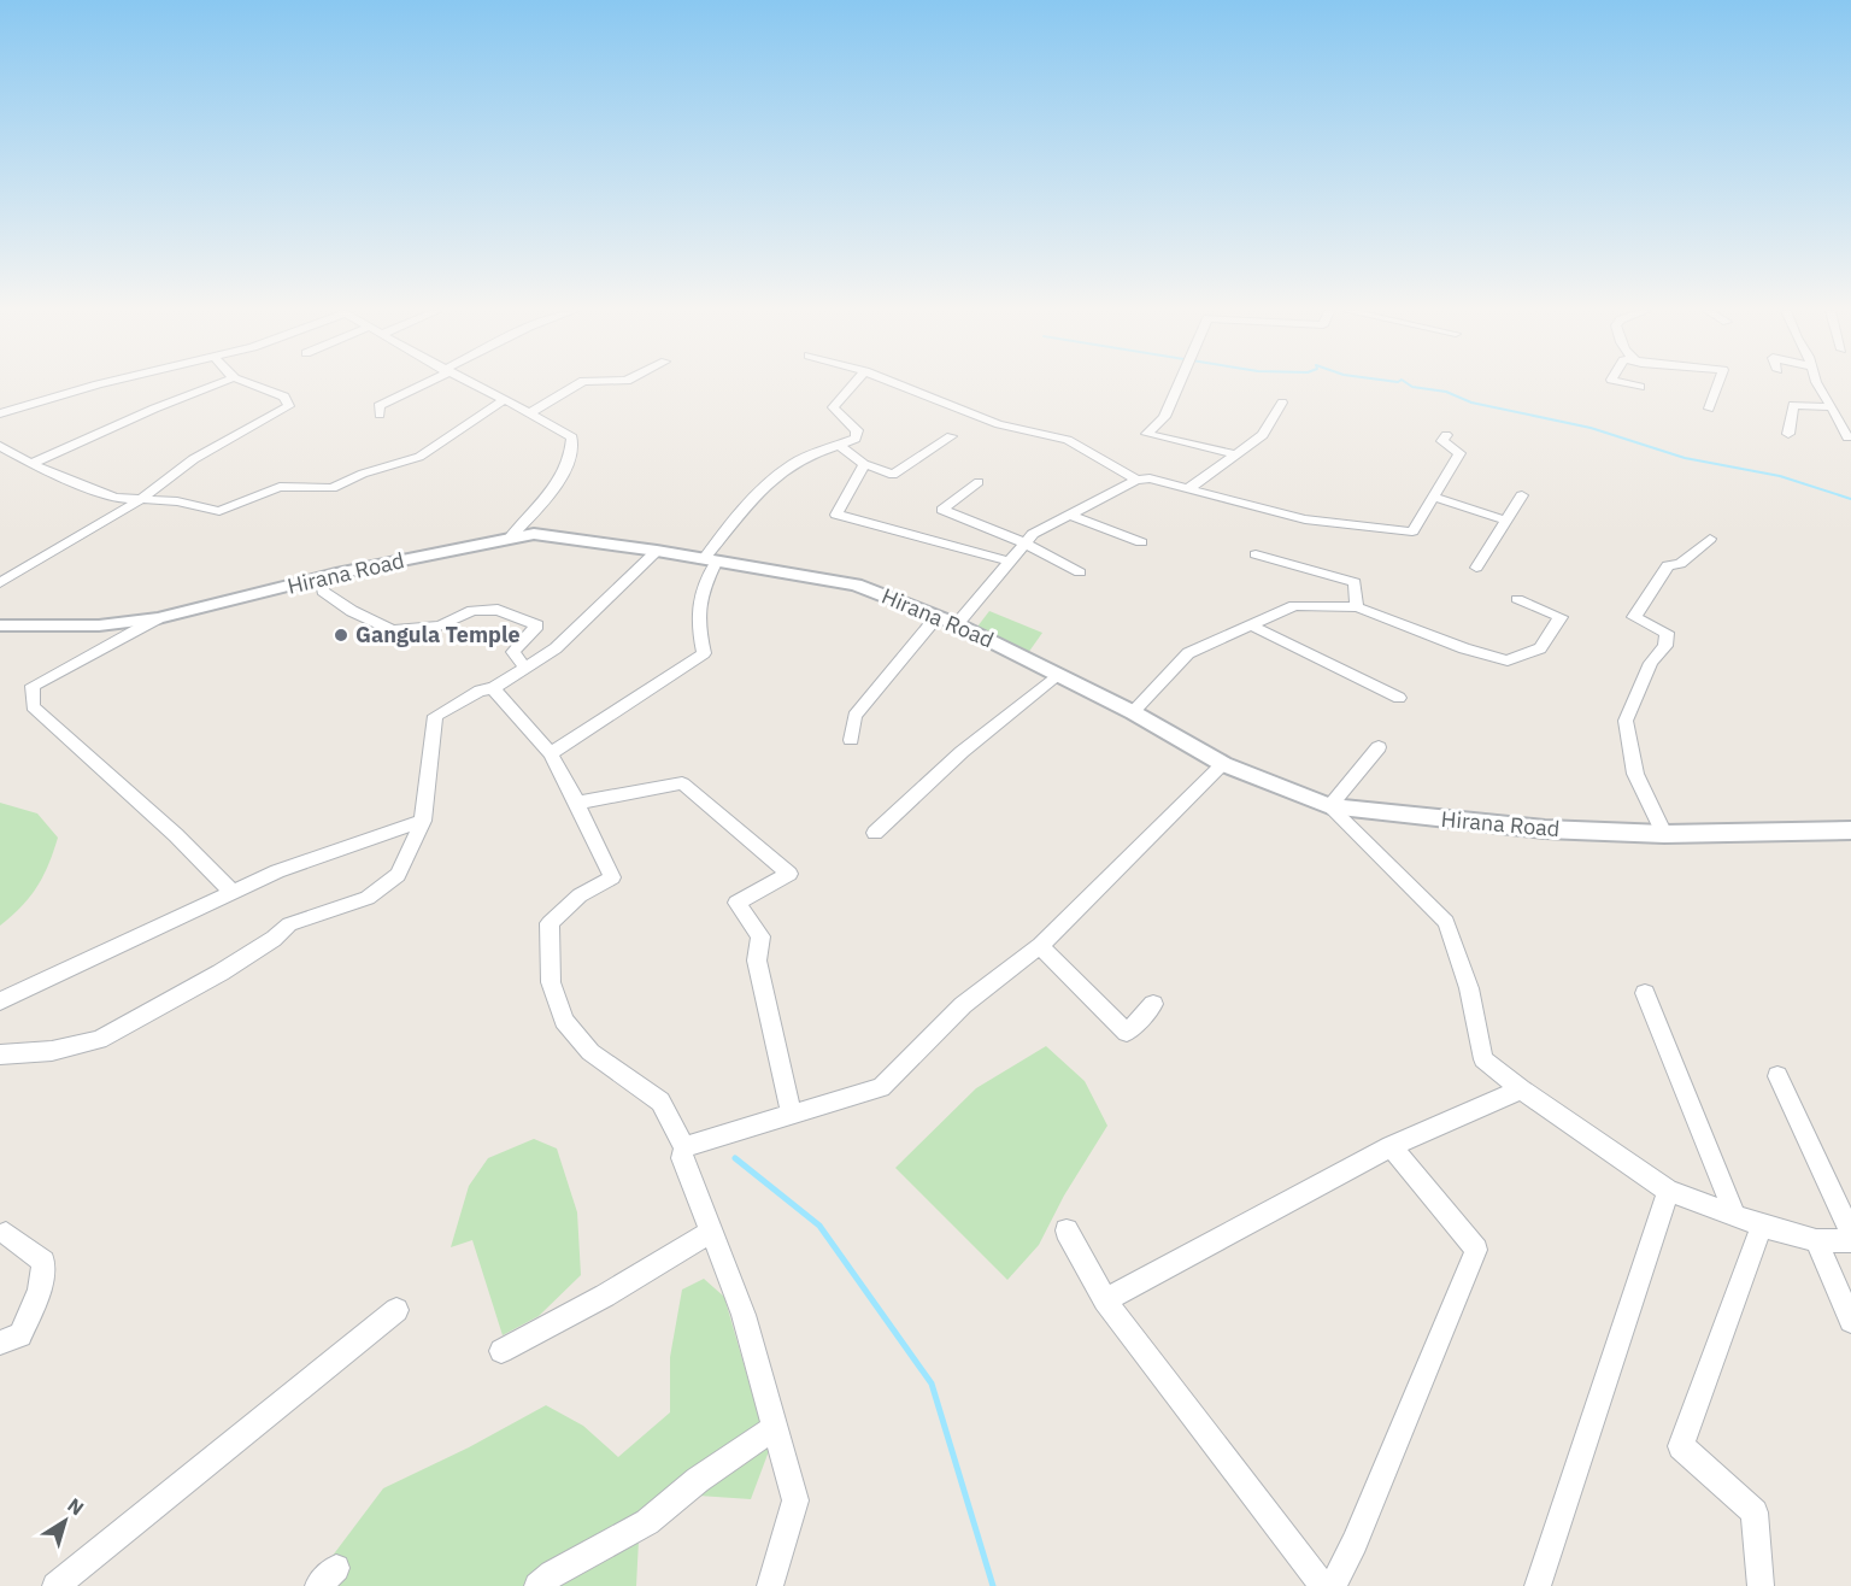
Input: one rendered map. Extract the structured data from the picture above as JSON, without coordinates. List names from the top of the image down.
{
  "streets": {
    "street": ["Hirana Road"]
  },
  "places": ["Gangula Temple"],
  "north": "top right"
}
